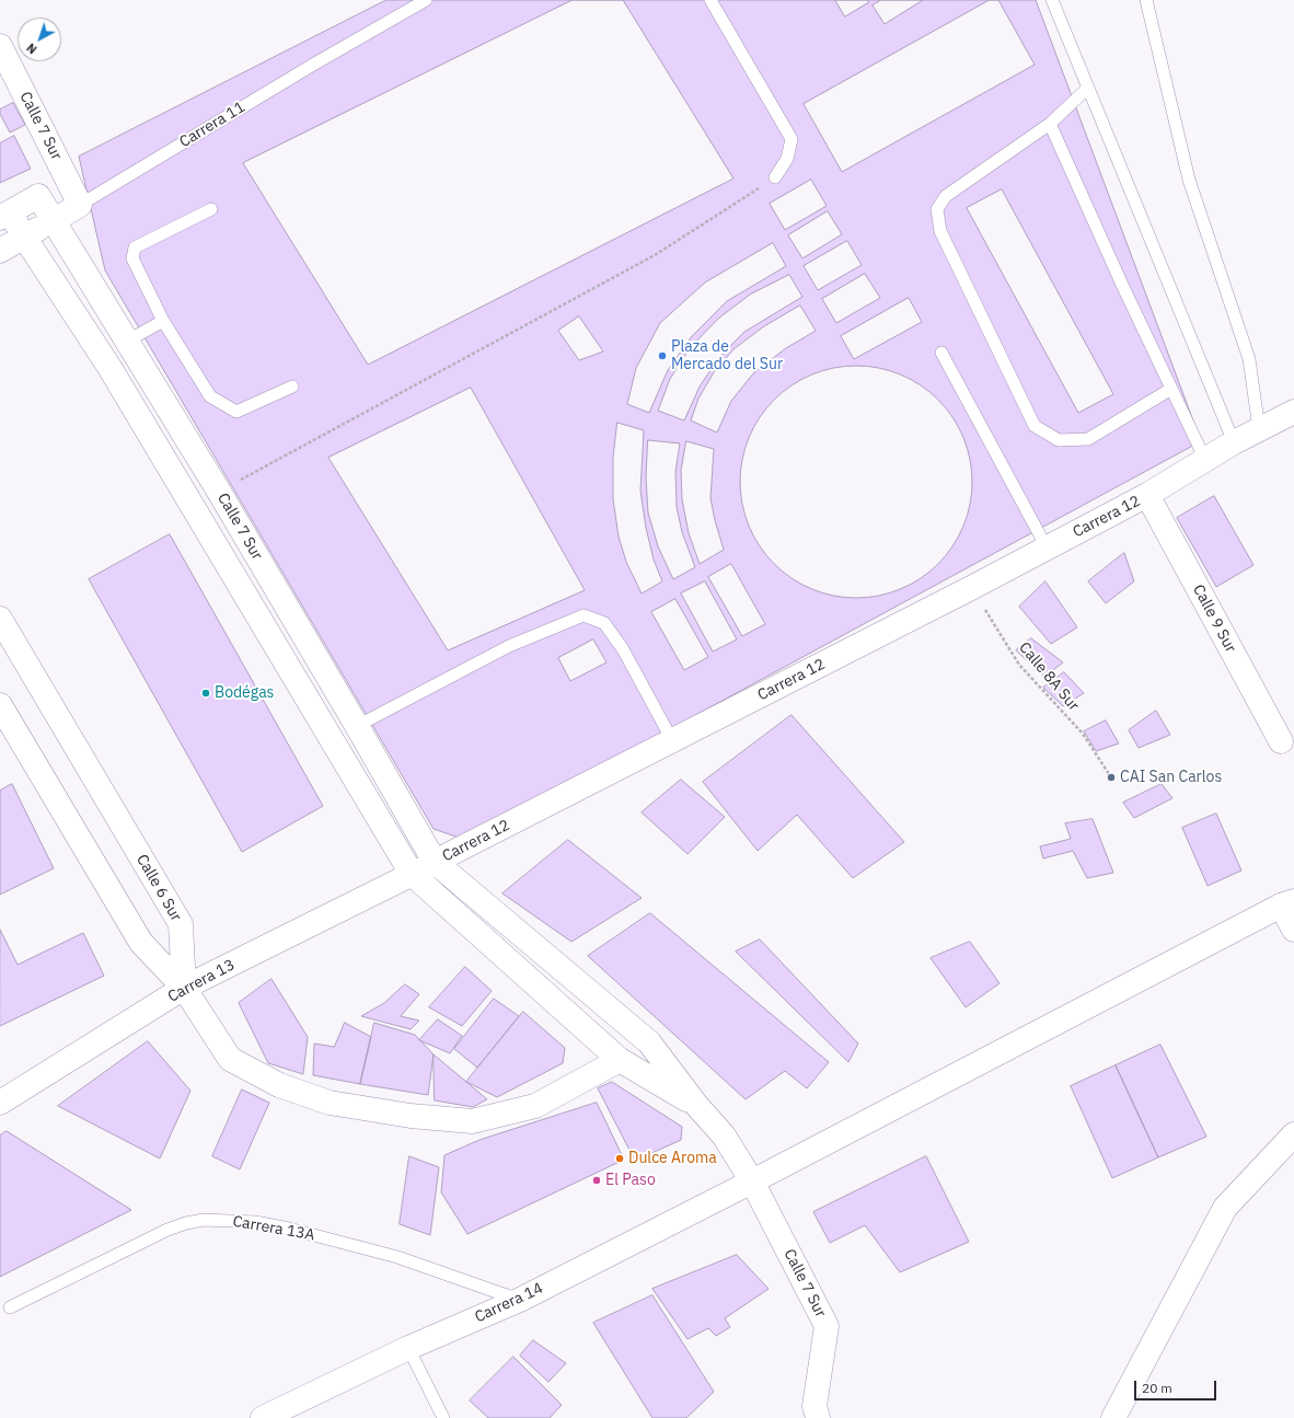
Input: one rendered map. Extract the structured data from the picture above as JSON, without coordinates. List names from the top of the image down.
{
  "streets": {
    "street": [
      "Carrera 11",
      "Calle 7 Sur",
      "Carrera 12",
      "Calle 9 Sur",
      "Calle 6 Sur",
      "Carrera 13",
      "Carrera 14"
    ],
    "lane": ["Carrera 13A"],
    "path": ["Calle 8A Sur"]
  },
  "crossings": [
    ["Carrera 11", "Calle 7 Sur"],
    ["Calle 7 Sur", "Carrera 12"],
    ["Calle 7 Sur", "Carrera 13"],
    ["Calle 7 Sur", "Carrera 14"],
    ["Carrera 12", "Calle 9 Sur"],
    ["Carrera 12", "Calle 8A Sur"],
    ["Carrera 12", "Carrera 13"],
    ["Calle 6 Sur", "Carrera 13"],
    ["Carrera 13A", "Carrera 14"]
  ],
  "places": [
    "Plaza de Mercado del Sur",
    "Bodégas",
    "CAI San Carlos",
    "Dulce Aroma",
    "El Paso"
  ],
  "scale_bar": "20 m",
  "north": "bottom left"
}
